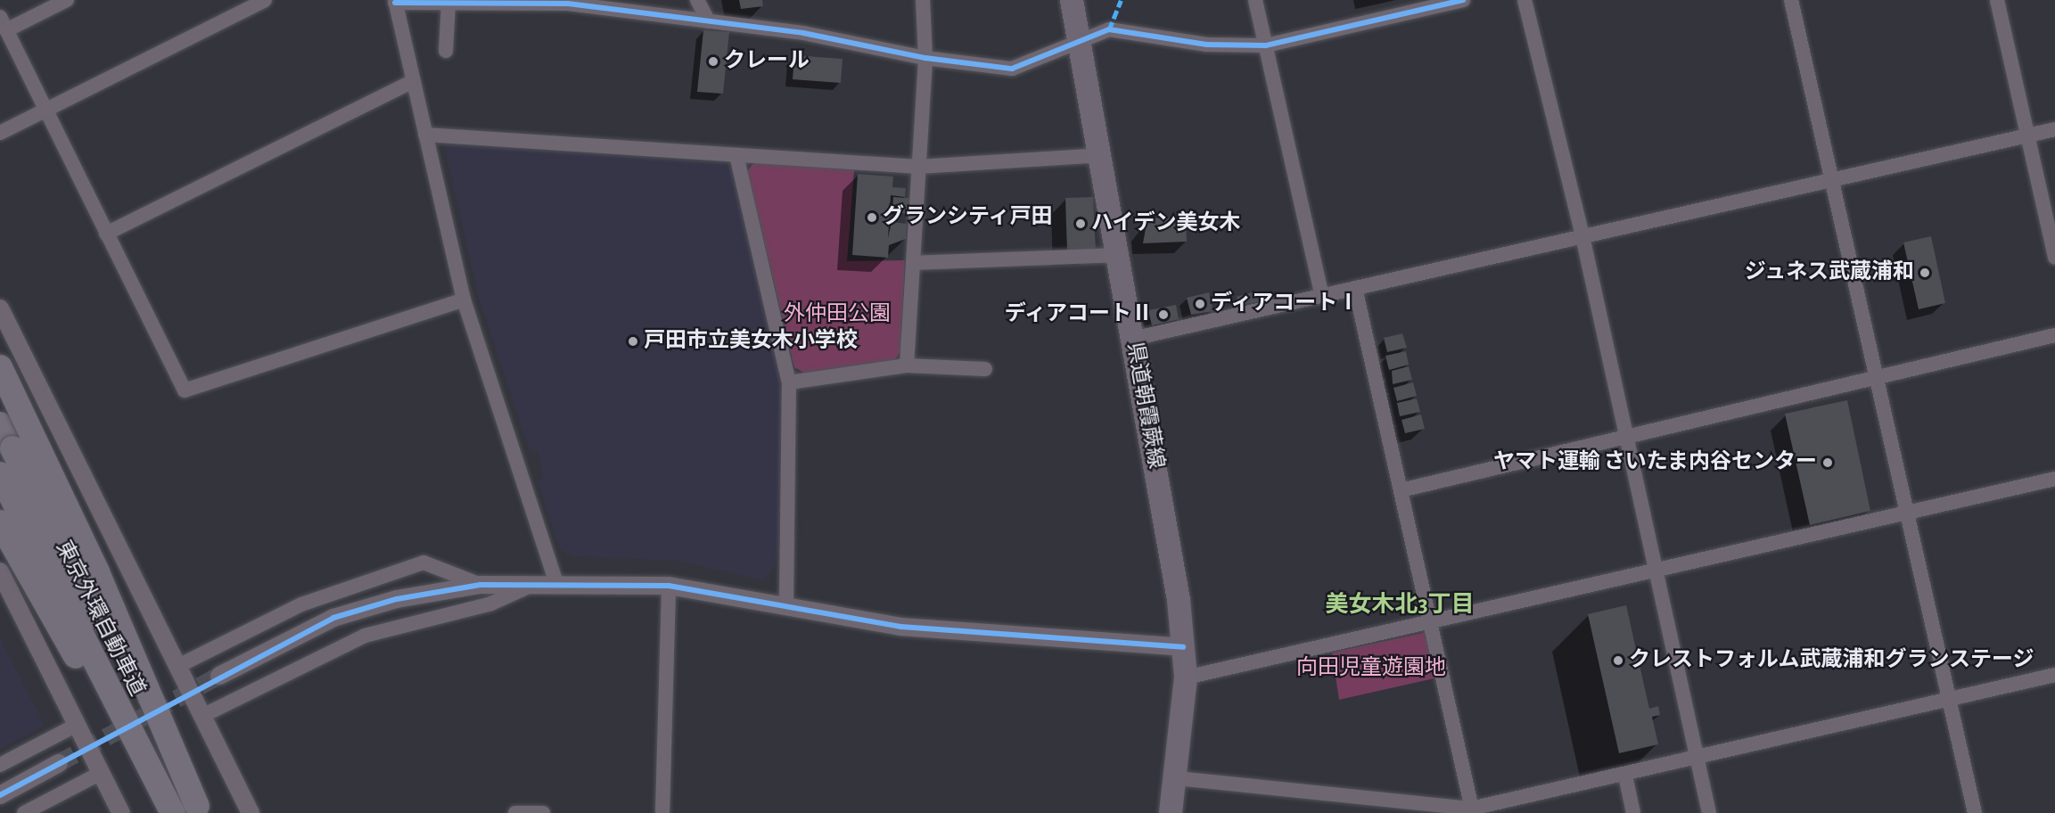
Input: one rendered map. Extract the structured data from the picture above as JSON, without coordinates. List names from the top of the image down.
{
  "streets": {
    "highway": ["東京外環自動車道"],
    "main road": ["県道朝霞蕨線"]
  },
  "districts": ["美女木北3丁目"],
  "parks": ["外仲田公園", "向田児童遊園地"],
  "places": [
    "クレール",
    "グランシティ戸田",
    "ハイデン美女木",
    "ジュネス武蔵浦和",
    "ディアコートⅠ",
    "ディアコートⅡ",
    "戸田市立美女木小学校",
    "ヤマト運輸 さいたま内谷センター",
    "クレストフォルム武蔵浦和グランステージ"
  ]
}
